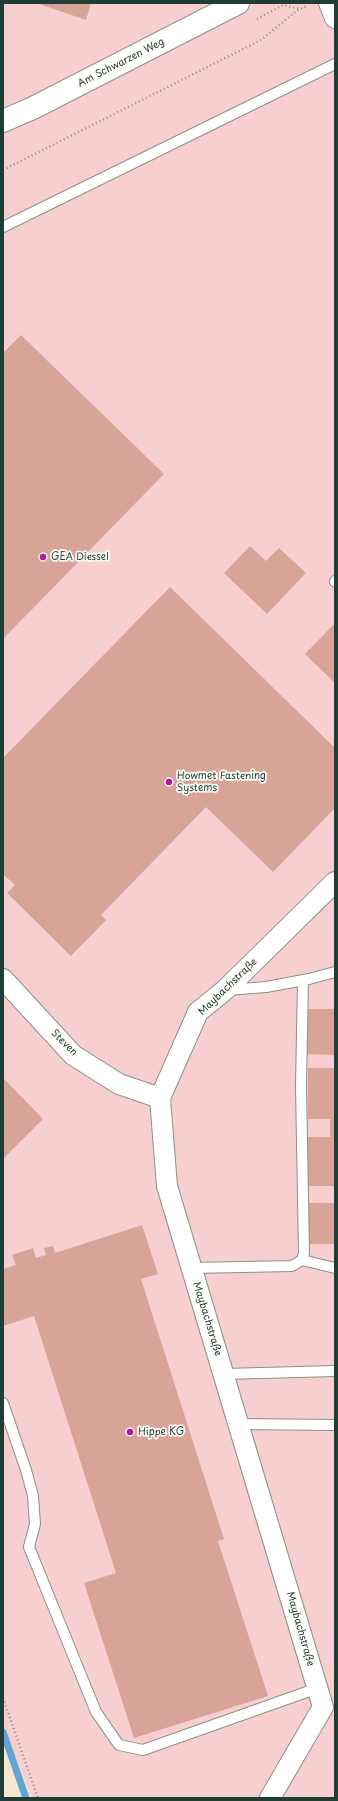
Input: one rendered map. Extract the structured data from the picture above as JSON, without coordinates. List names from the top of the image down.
{
  "streets": {
    "street": ["Am Schwarzen Weg", "Maybachstraße", "Steven"]
  },
  "crossings": [
    ["Maybachstraße", "Steven"]
  ],
  "places": ["GEA Diessel", "Howmet Fastening Systems", "Hippe KG"]
}
